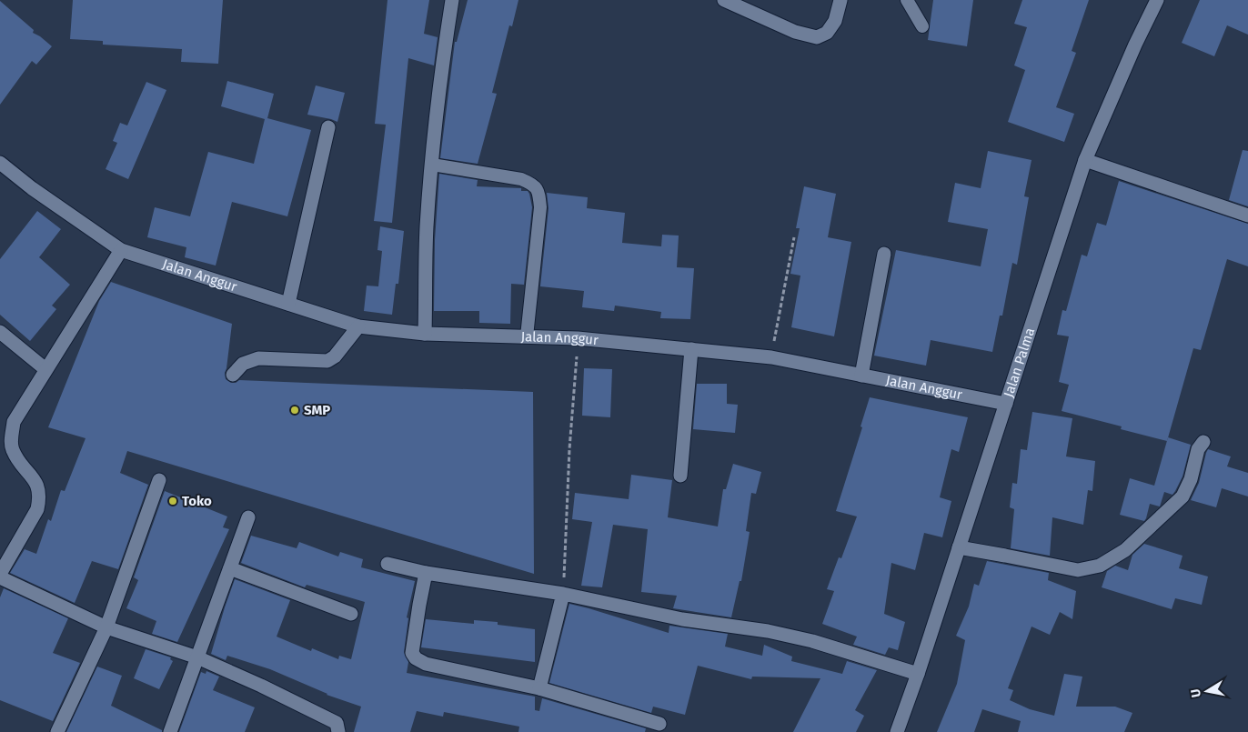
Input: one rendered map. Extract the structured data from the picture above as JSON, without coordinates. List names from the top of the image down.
{
  "streets": {
    "street": ["Jalan Anggur", "Jalan Palma"]
  },
  "crossings": [
    ["Jalan Anggur", "Jalan Palma"]
  ],
  "places": ["SMP", "Toko"],
  "north": "left"
}
